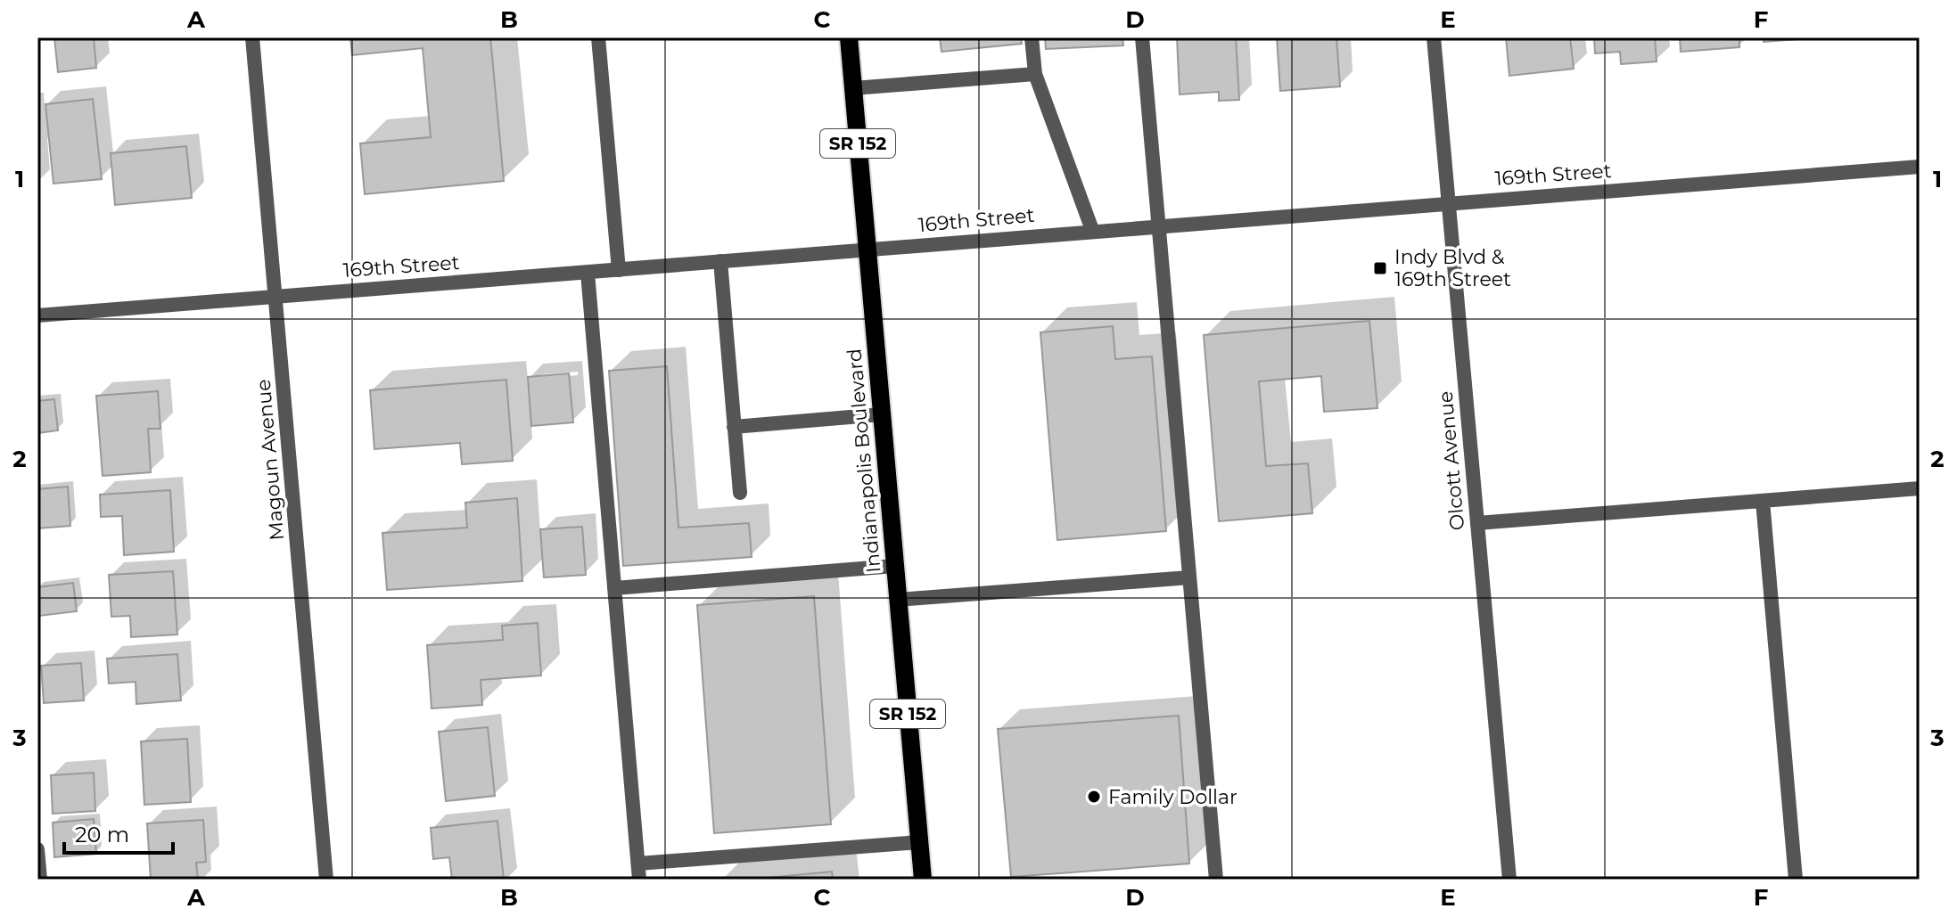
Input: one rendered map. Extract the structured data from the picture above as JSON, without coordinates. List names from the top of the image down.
{
  "streets": {
    "main road": ["SR 152", "Indianapolis Boulevard"],
    "street": ["169th Street", "Magoun Avenue", "Olcott Avenue"]
  },
  "crossings": [
    ["169th Street", "Magoun Avenue"],
    ["169th Street", "Indianapolis Boulevard"],
    ["169th Street", "Olcott Avenue"]
  ],
  "places": {
    "transit": ["Indy Blvd & 169th Street"],
    "other": ["Family Dollar"]
  },
  "scale_bar": "20 m",
  "grid": {
    "columns": [
      "A",
      "B",
      "C",
      "D",
      "E",
      "F"
    ],
    "rows": ["1", "2", "3"]
  }
}
